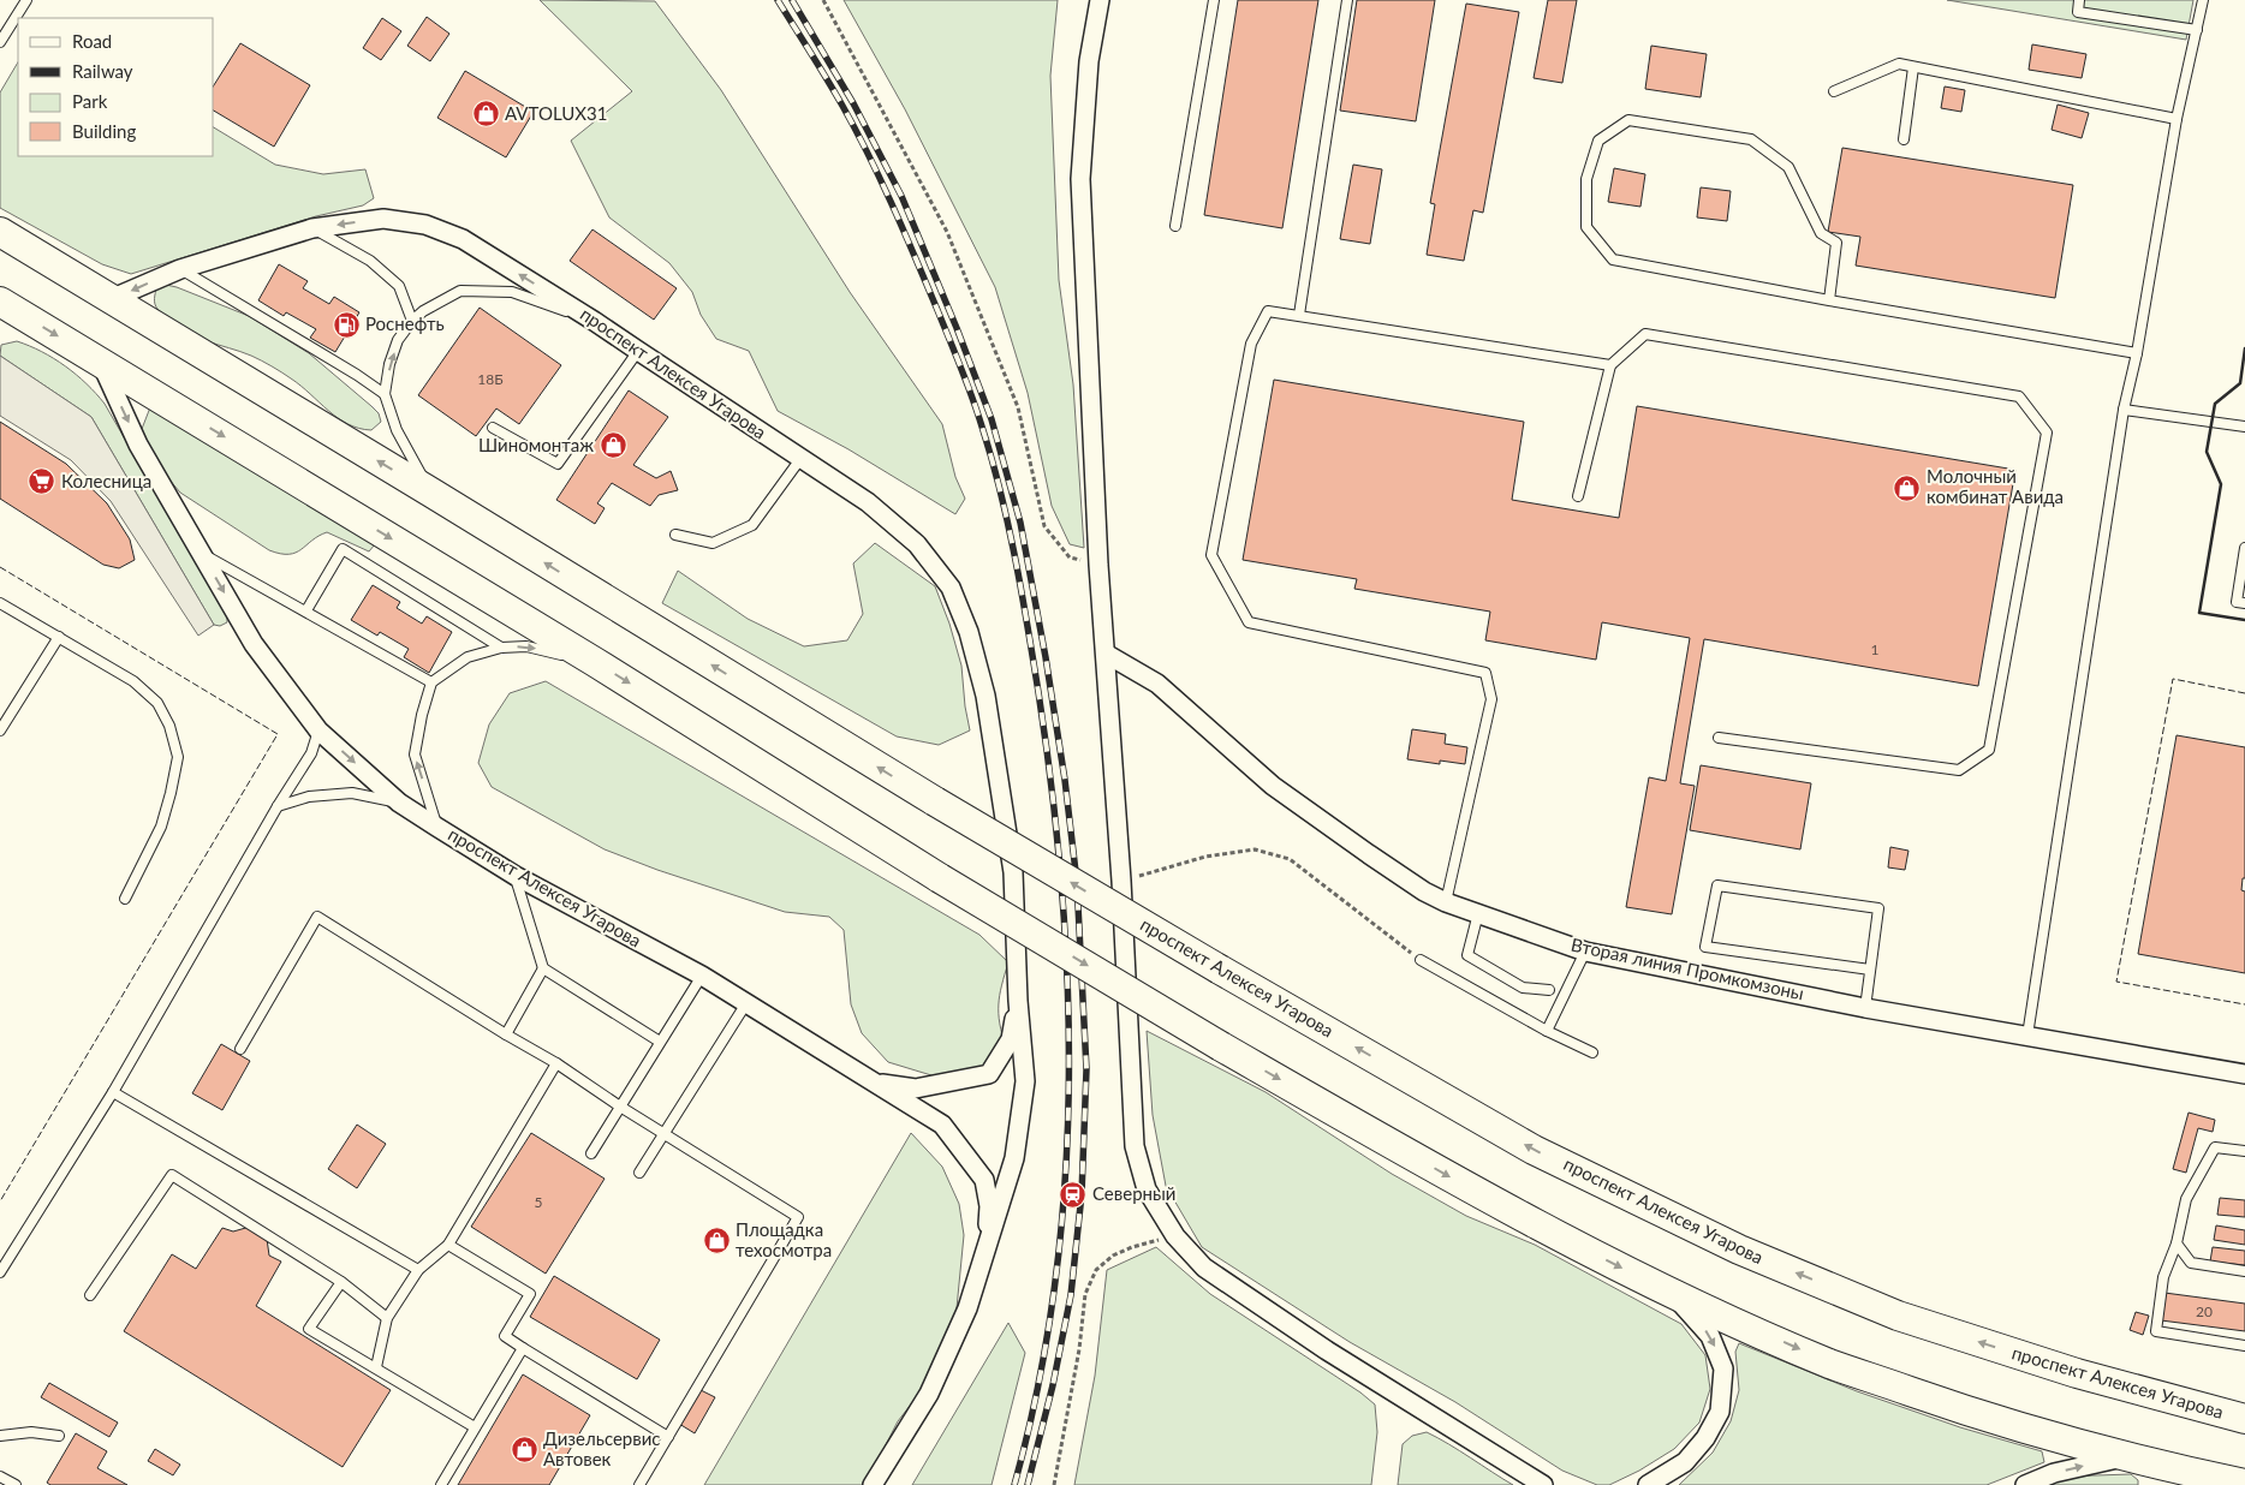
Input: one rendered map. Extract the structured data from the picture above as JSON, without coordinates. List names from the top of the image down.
{
  "streets": {
    "main road": ["проспект Алексея Угарова"],
    "street": ["Вторая линия Промкомзоны"]
  },
  "crossings": [
    ["проспект Алексея Угарова", "Вторая линия Промкомзоны"]
  ],
  "places": {
    "shop": [
      "AVTOLUX31",
      "Шиномонтаж",
      "Молочный комбинат Авида",
      "Площадка техосмотра",
      "Дизельсервис Автовек"
    ],
    "fuel station": ["Роснефть"],
    "supermarket": ["Колесница"],
    "station": ["Северный"]
  },
  "house_numbers": [
    "18Б",
    "1",
    "5",
    "20"
  ],
  "legend": [
    "Road",
    "Railway",
    "Park",
    "Building"
  ]
}
